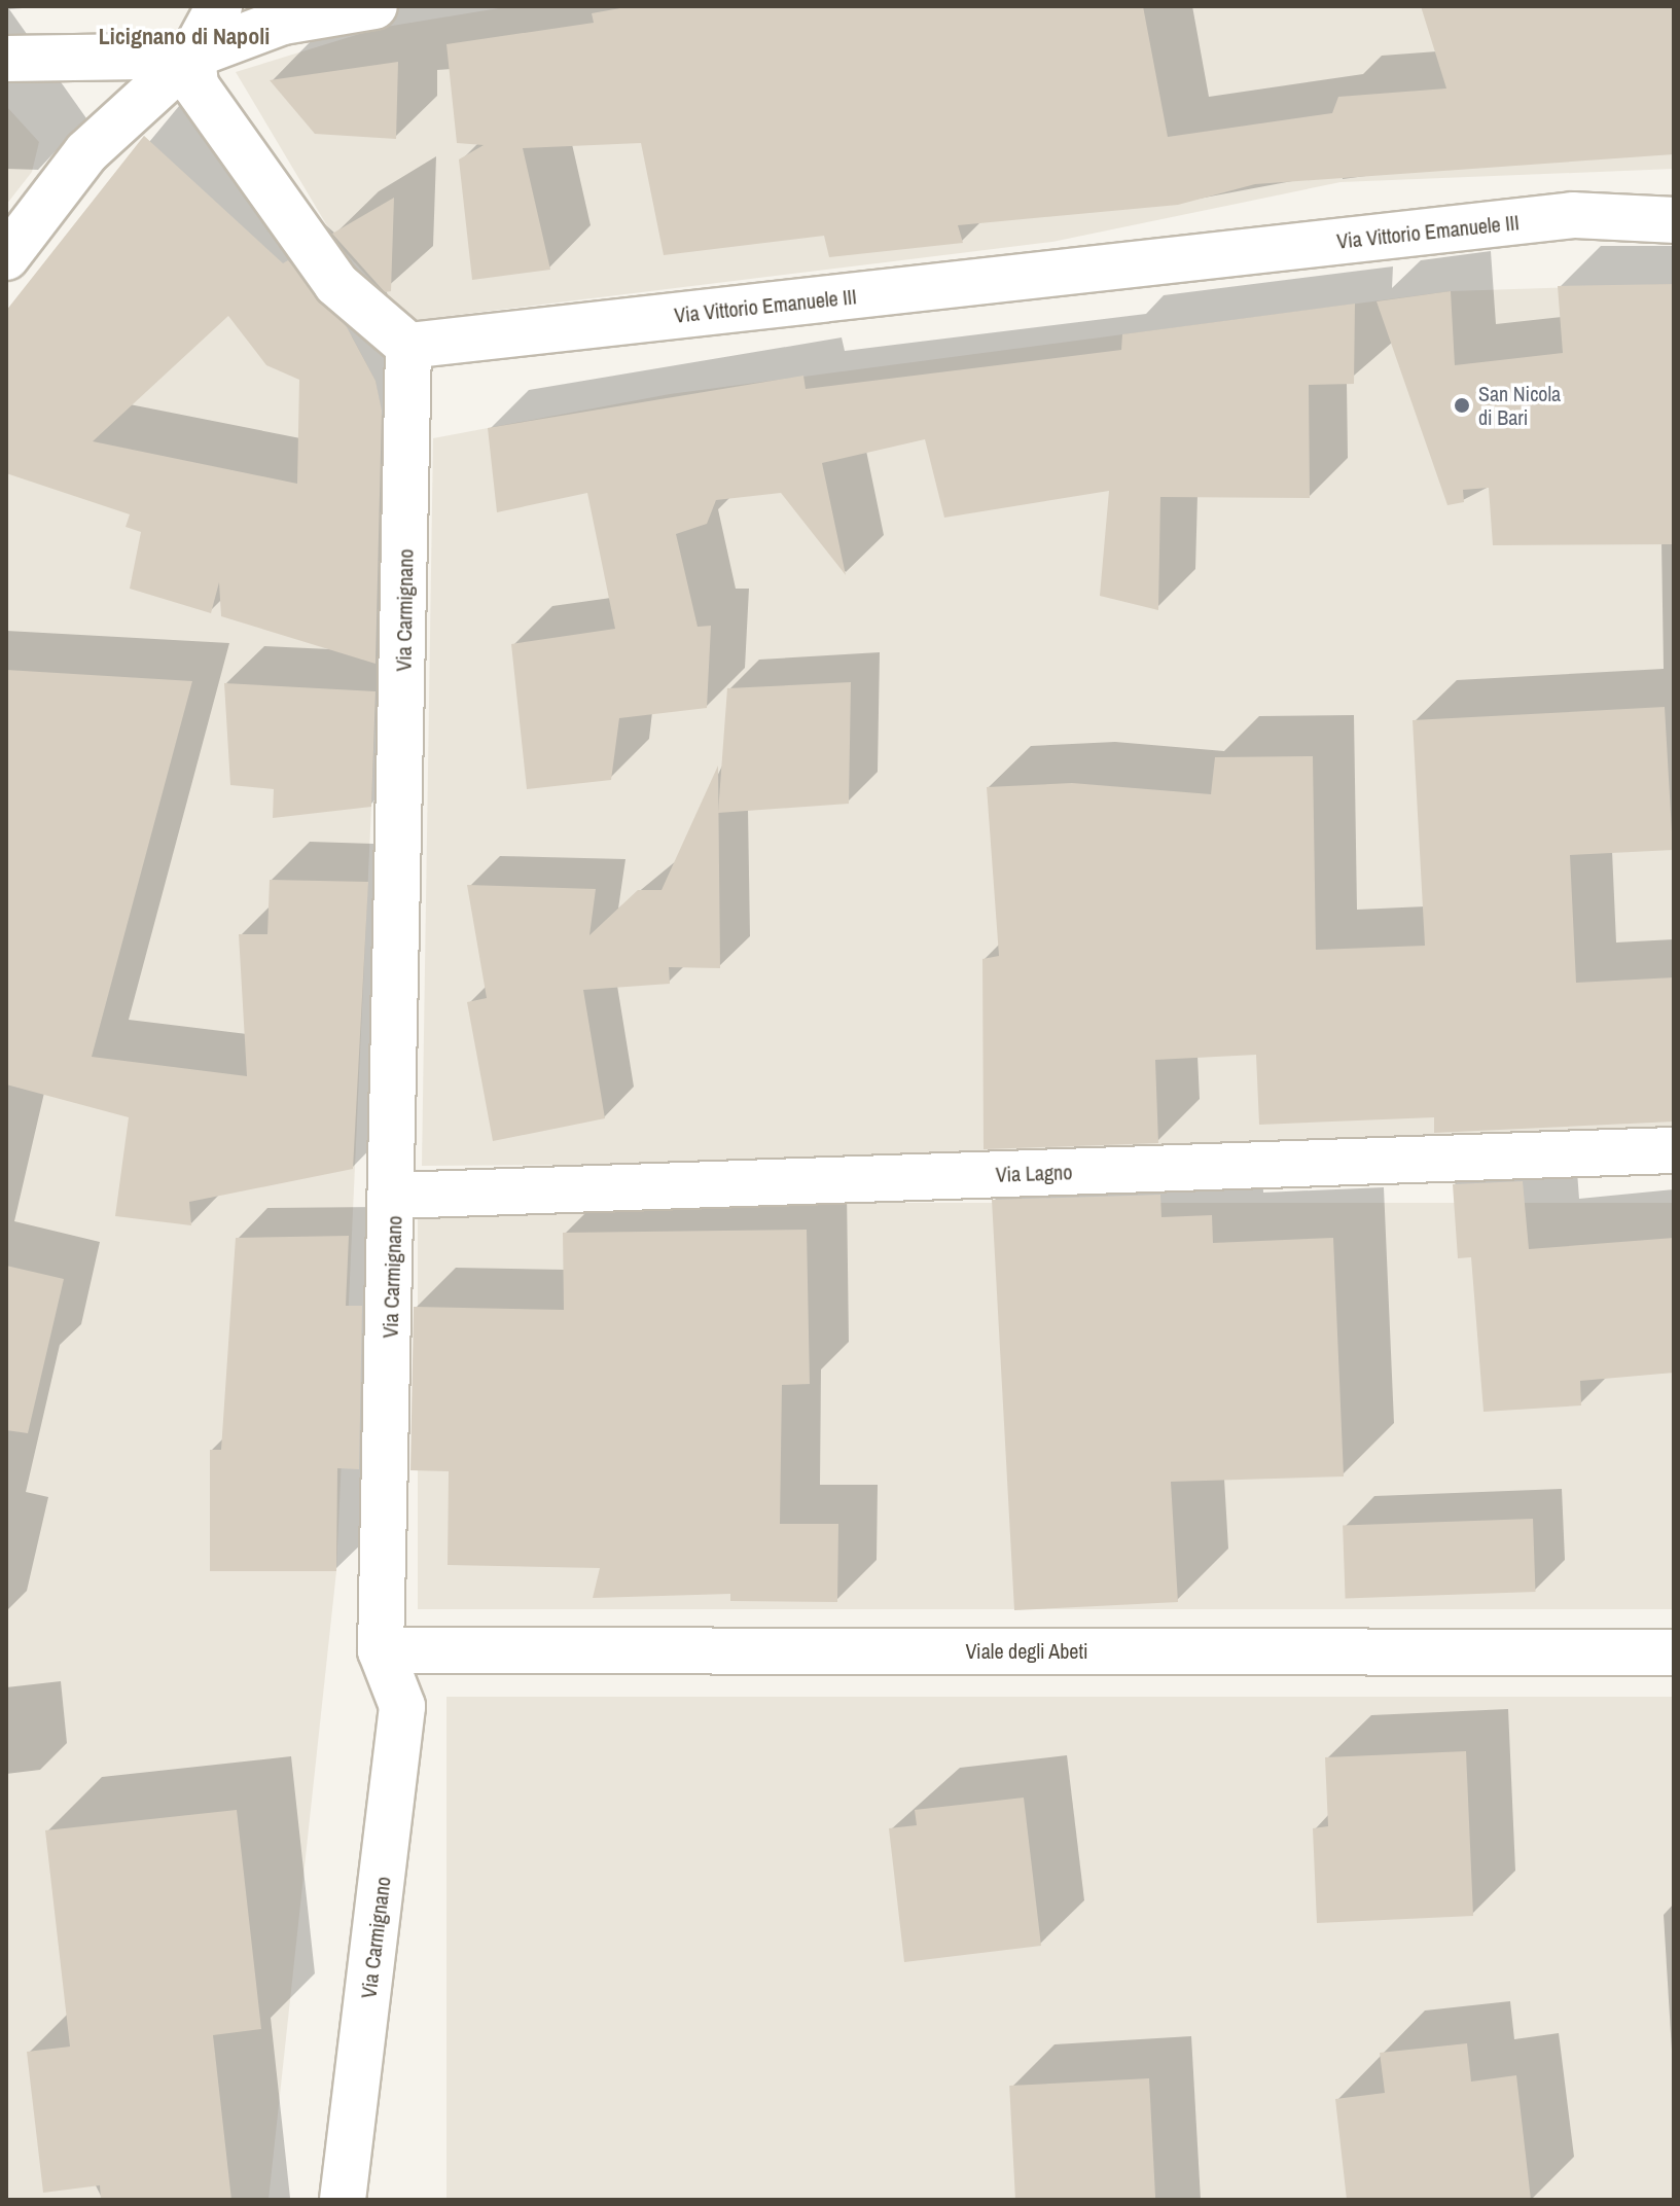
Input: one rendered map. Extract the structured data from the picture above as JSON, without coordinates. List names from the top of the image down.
{
  "streets": {
    "street": [
      "Via Vittorio Emanuele III",
      "Via Carmignano",
      "Via Lagno",
      "Viale degli Abeti"
    ]
  },
  "crossings": [
    ["Via Vittorio Emanuele III", "Via Carmignano"],
    ["Via Carmignano", "Via Lagno"],
    ["Via Carmignano", "Viale degli Abeti"]
  ],
  "districts": ["Licignano di Napoli"],
  "places": ["San Nicola di Bari"]
}
